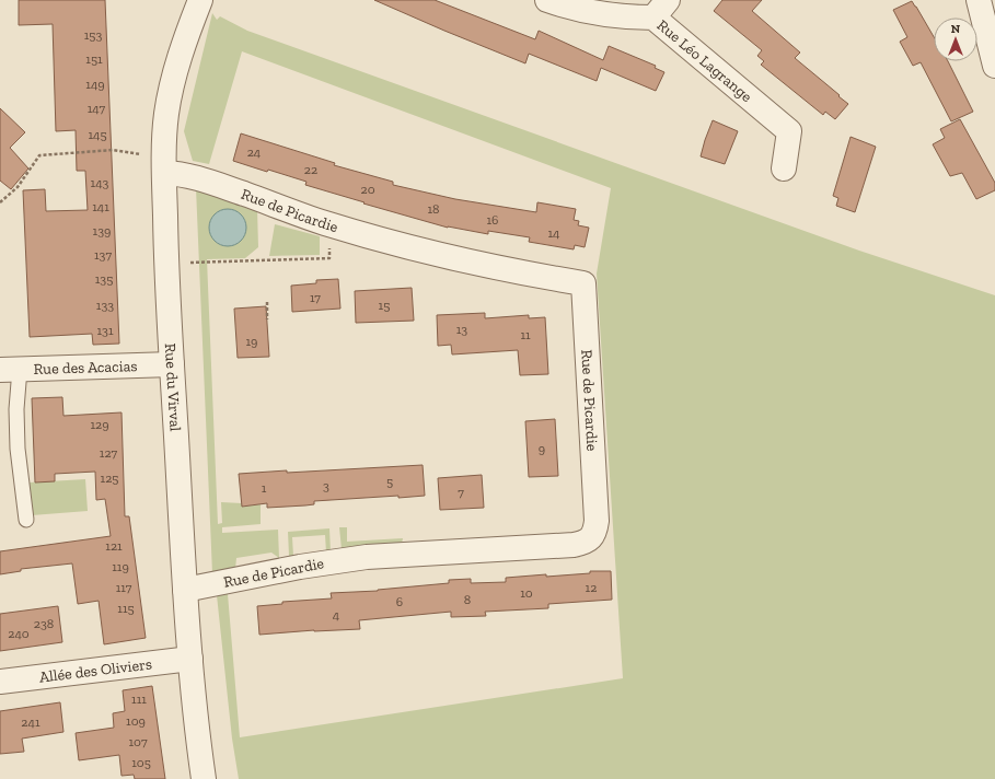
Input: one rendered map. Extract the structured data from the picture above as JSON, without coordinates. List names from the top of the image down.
{
  "streets": {
    "street": [
      "Rue Léo Lagrange",
      "Rue de Picardie",
      "Rue des Acacias",
      "Rue du Virval",
      "Allée des Oliviers"
    ]
  },
  "crossings": [
    ["Rue de Picardie", "Rue du Virval"],
    ["Rue des Acacias", "Rue du Virval"],
    ["Rue du Virval", "Allée des Oliviers"]
  ],
  "house_numbers": [
    "153",
    "151",
    "149",
    "147",
    "145",
    "24",
    "22",
    "143",
    "20",
    "141",
    "18",
    "16",
    "139",
    "14",
    "137",
    "135",
    "17",
    "133",
    "15",
    "13",
    "131",
    "11",
    "19",
    "129",
    "9",
    "127",
    "125",
    "5",
    "3",
    "1",
    "7",
    "121",
    "119",
    "117",
    "12",
    "10",
    "8",
    "6",
    "115",
    "4",
    "238",
    "240",
    "111",
    "109",
    "241",
    "107",
    "105"
  ],
  "north": "top"
}
